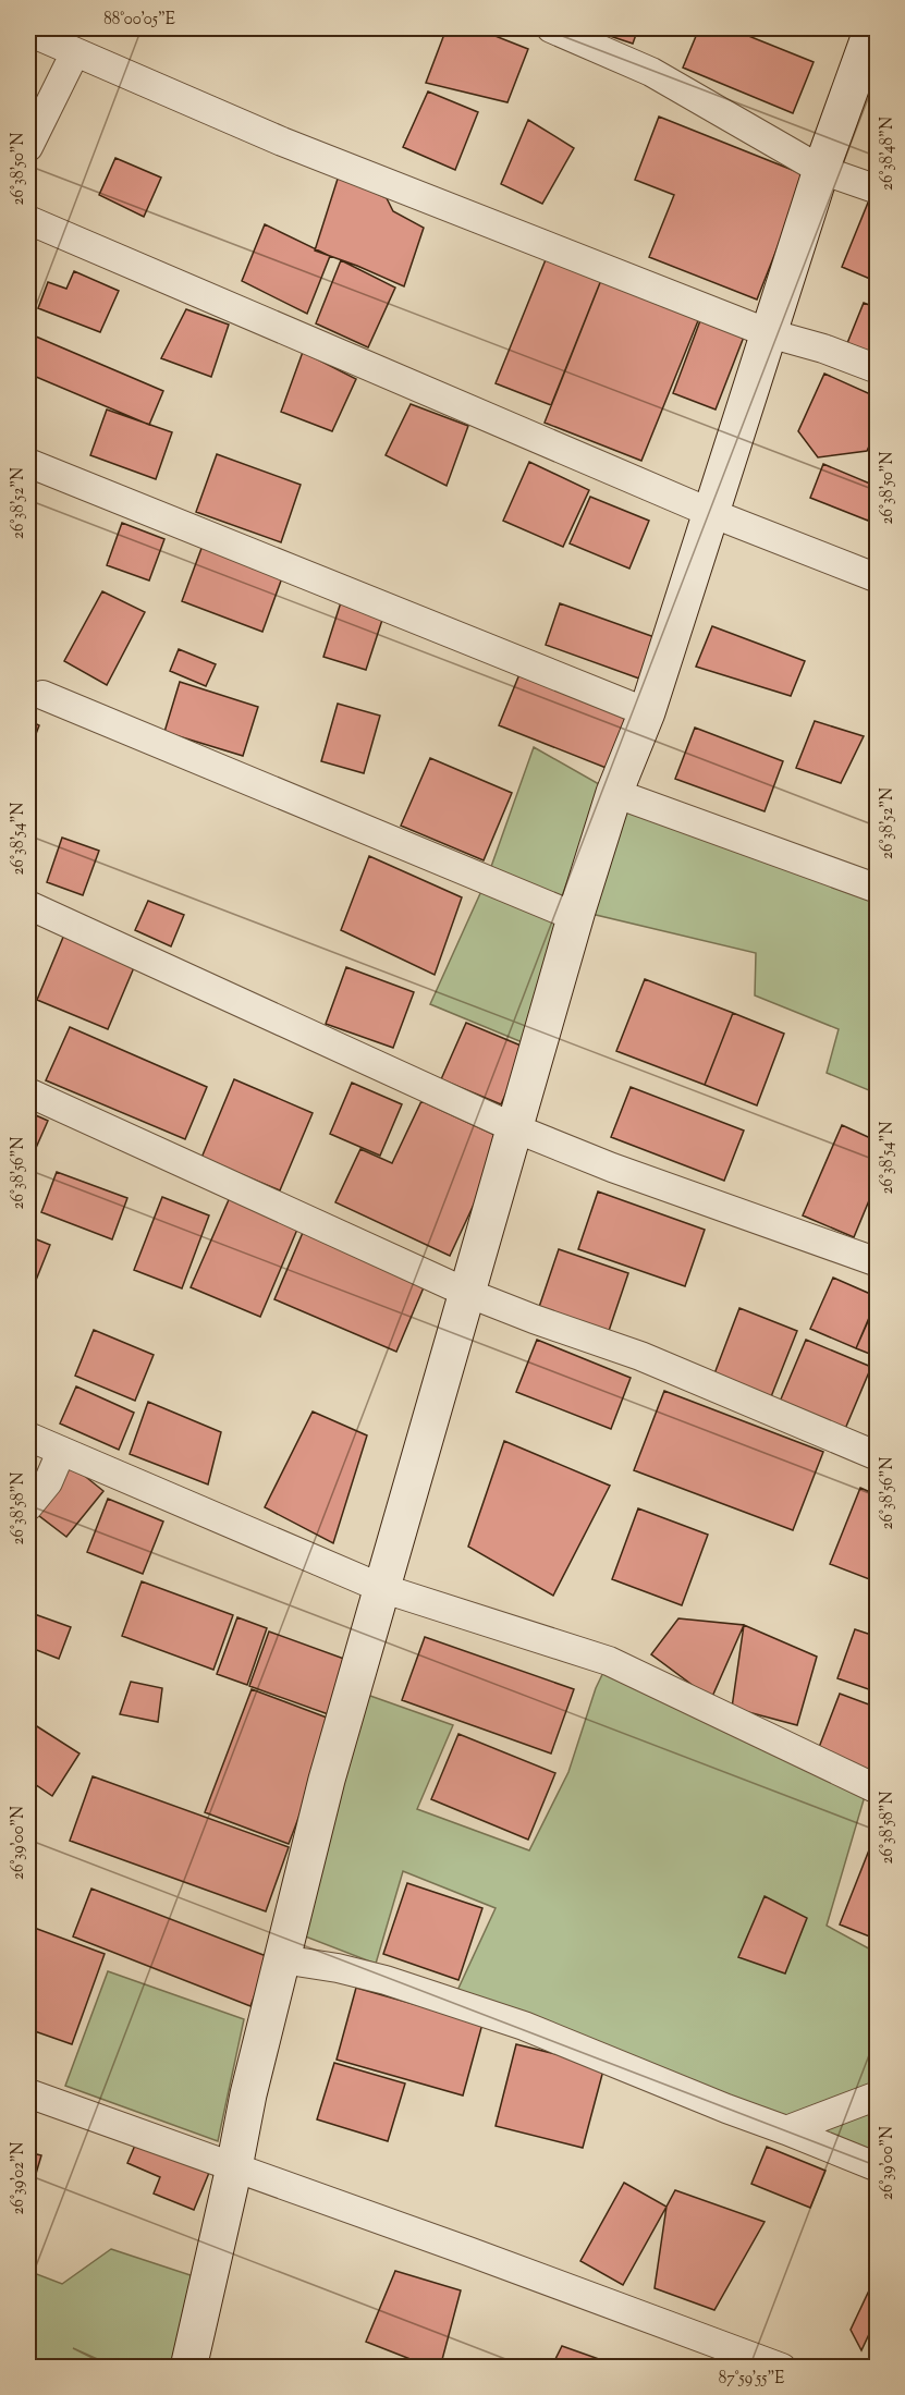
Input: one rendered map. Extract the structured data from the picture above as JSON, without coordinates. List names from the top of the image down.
{
  "coordinates": [
    "88°00'05\"E",
    "26°38'48\"N",
    "26°38'50\"N",
    "26°38'52\"N",
    "26°38'54\"N",
    "26°38'56\"N",
    "26°38'58\"N",
    "26°39'00\"N",
    "26°39'02\"N",
    "87°59'55\"E"
  ]
}
